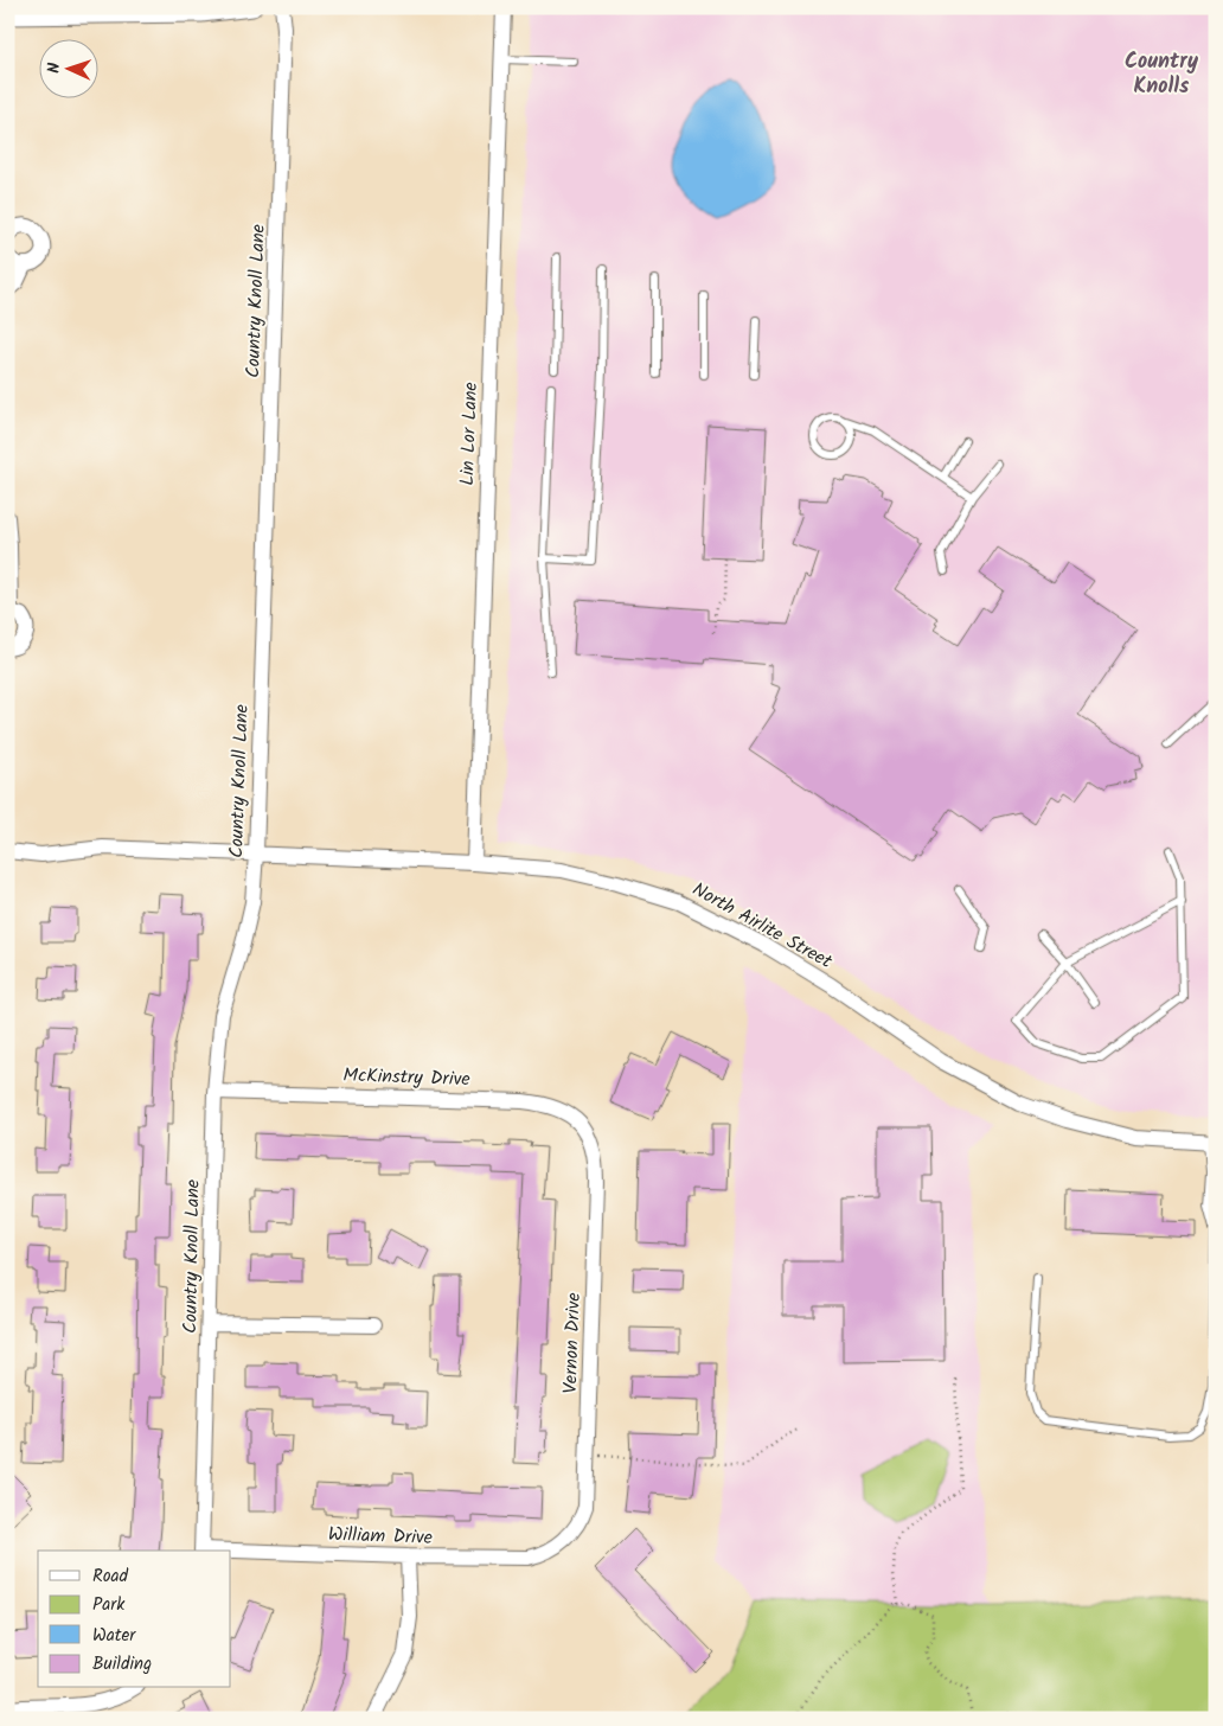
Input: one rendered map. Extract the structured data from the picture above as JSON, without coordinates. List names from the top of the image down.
{
  "streets": {
    "street": [
      "Country Knoll Lane",
      "Lin Lor Lane",
      "North Airlite Street",
      "McKinstry Drive",
      "Vernon Drive",
      "William Drive"
    ]
  },
  "crossings": [
    ["Country Knoll Lane", "North Airlite Street"],
    ["Country Knoll Lane", "McKinstry Drive"],
    ["Lin Lor Lane", "North Airlite Street"],
    ["McKinstry Drive", "Vernon Drive"],
    ["Vernon Drive", "William Drive"]
  ],
  "districts": ["Country Knolls"],
  "legend": [
    "Road",
    "Park",
    "Water",
    "Building"
  ],
  "north": "left"
}
